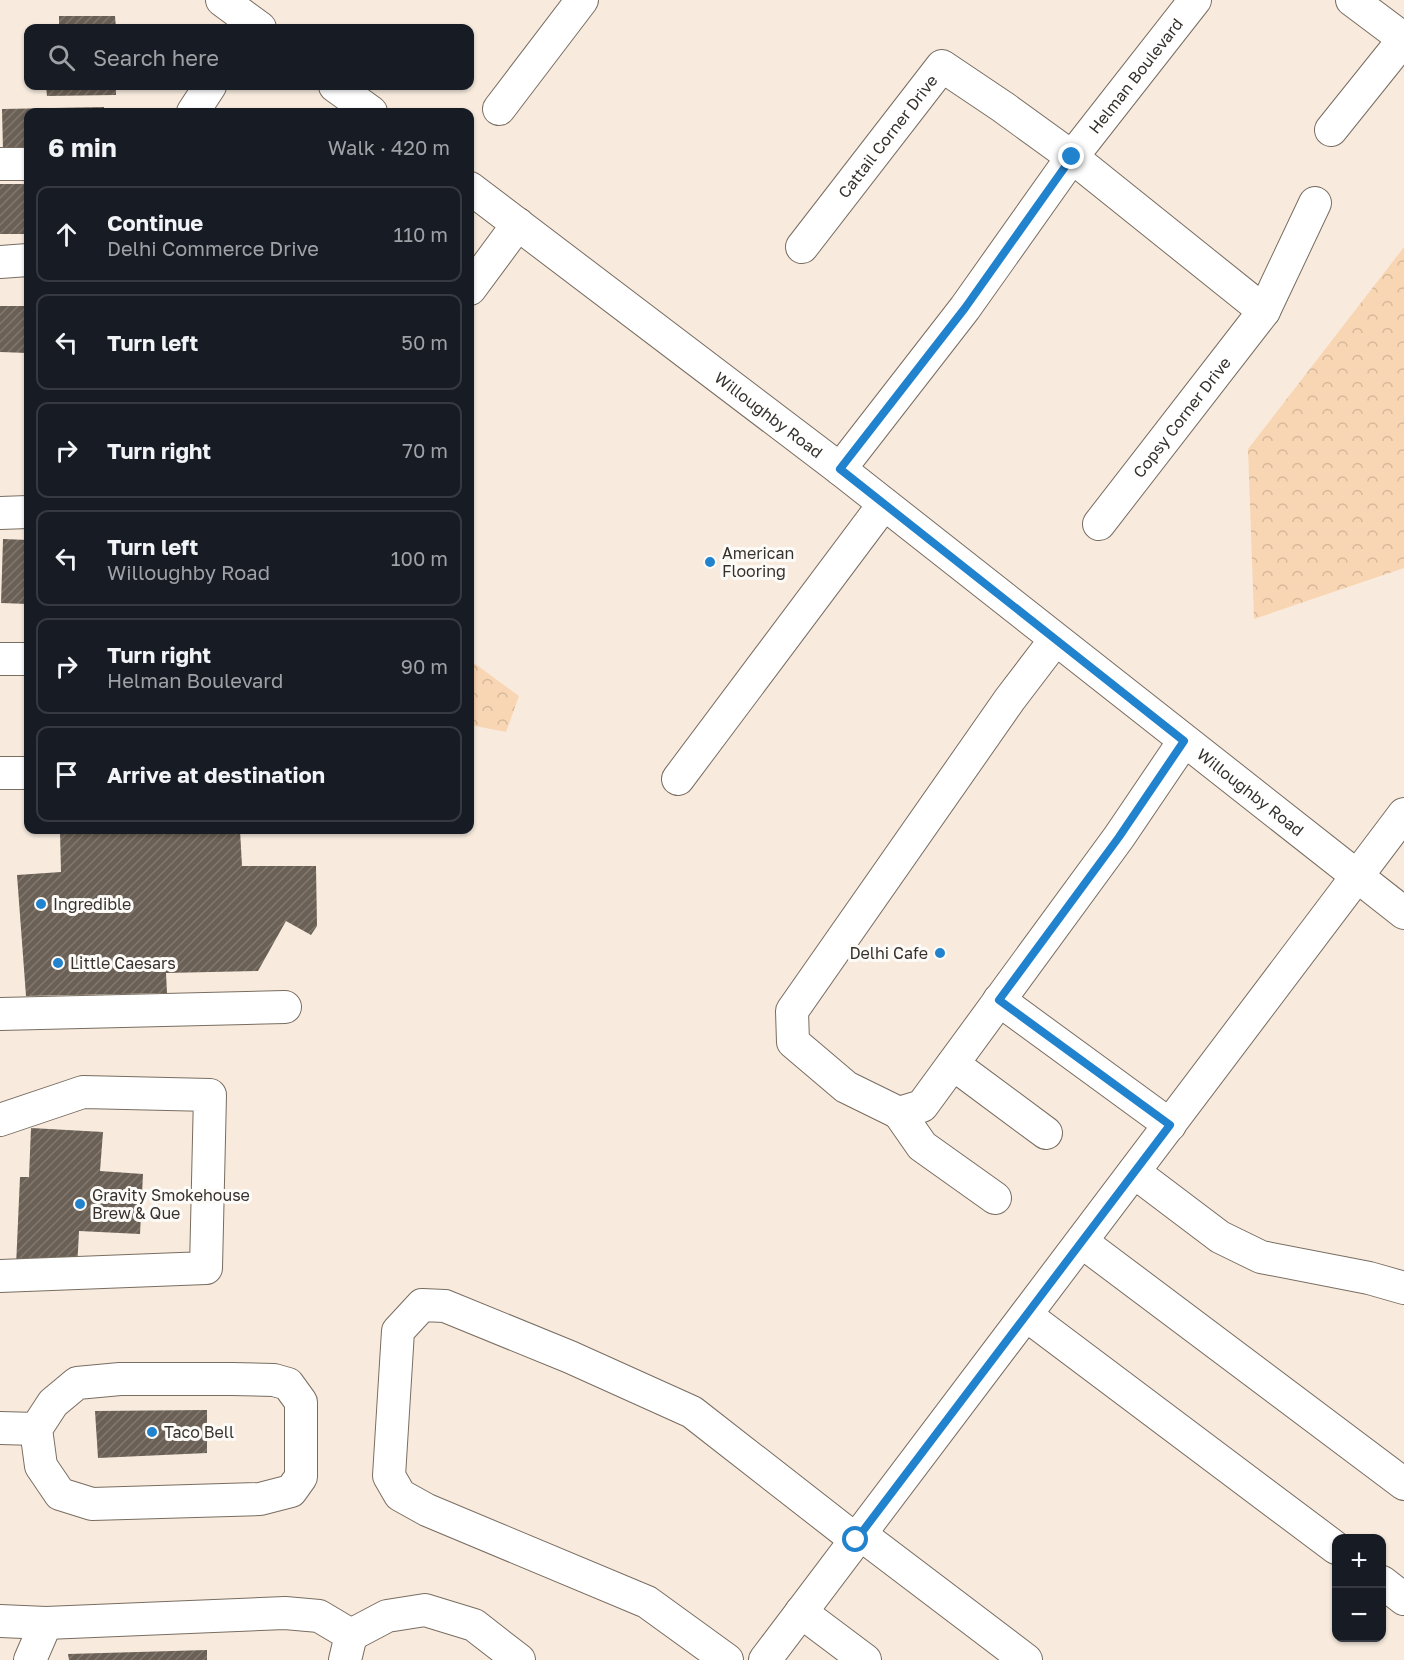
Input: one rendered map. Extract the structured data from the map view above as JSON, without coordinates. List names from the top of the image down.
{
  "streets": {
    "street": [
      "Helman Boulevard",
      "Cattail Corner Drive",
      "Willoughby Road",
      "Copsy Corner Drive"
    ]
  },
  "crossings": [
    ["Helman Boulevard", "Cattail Corner Drive"],
    ["Helman Boulevard", "Willoughby Road"]
  ],
  "places": [
    "American Flooring",
    "Ingredible",
    "Delhi Cafe",
    "Little Caesars",
    "Gravity Smokehouse Brew & Que",
    "Taco Bell"
  ],
  "page": {
    "search": "Search here",
    "heading": ["6 min", "Walk · 420 m"],
    "list": [
      ["Continue", "Delhi Commerce Drive", "110 m"],
      ["Turn left", "50 m"],
      ["Turn right", "70 m"],
      ["Turn left", "Willoughby Road", "100 m"],
      ["Turn right", "Helman Boulevard", "90 m"],
      "Arrive at destination"
    ],
    "map_buttons": ["+", "−"]
  }
}
